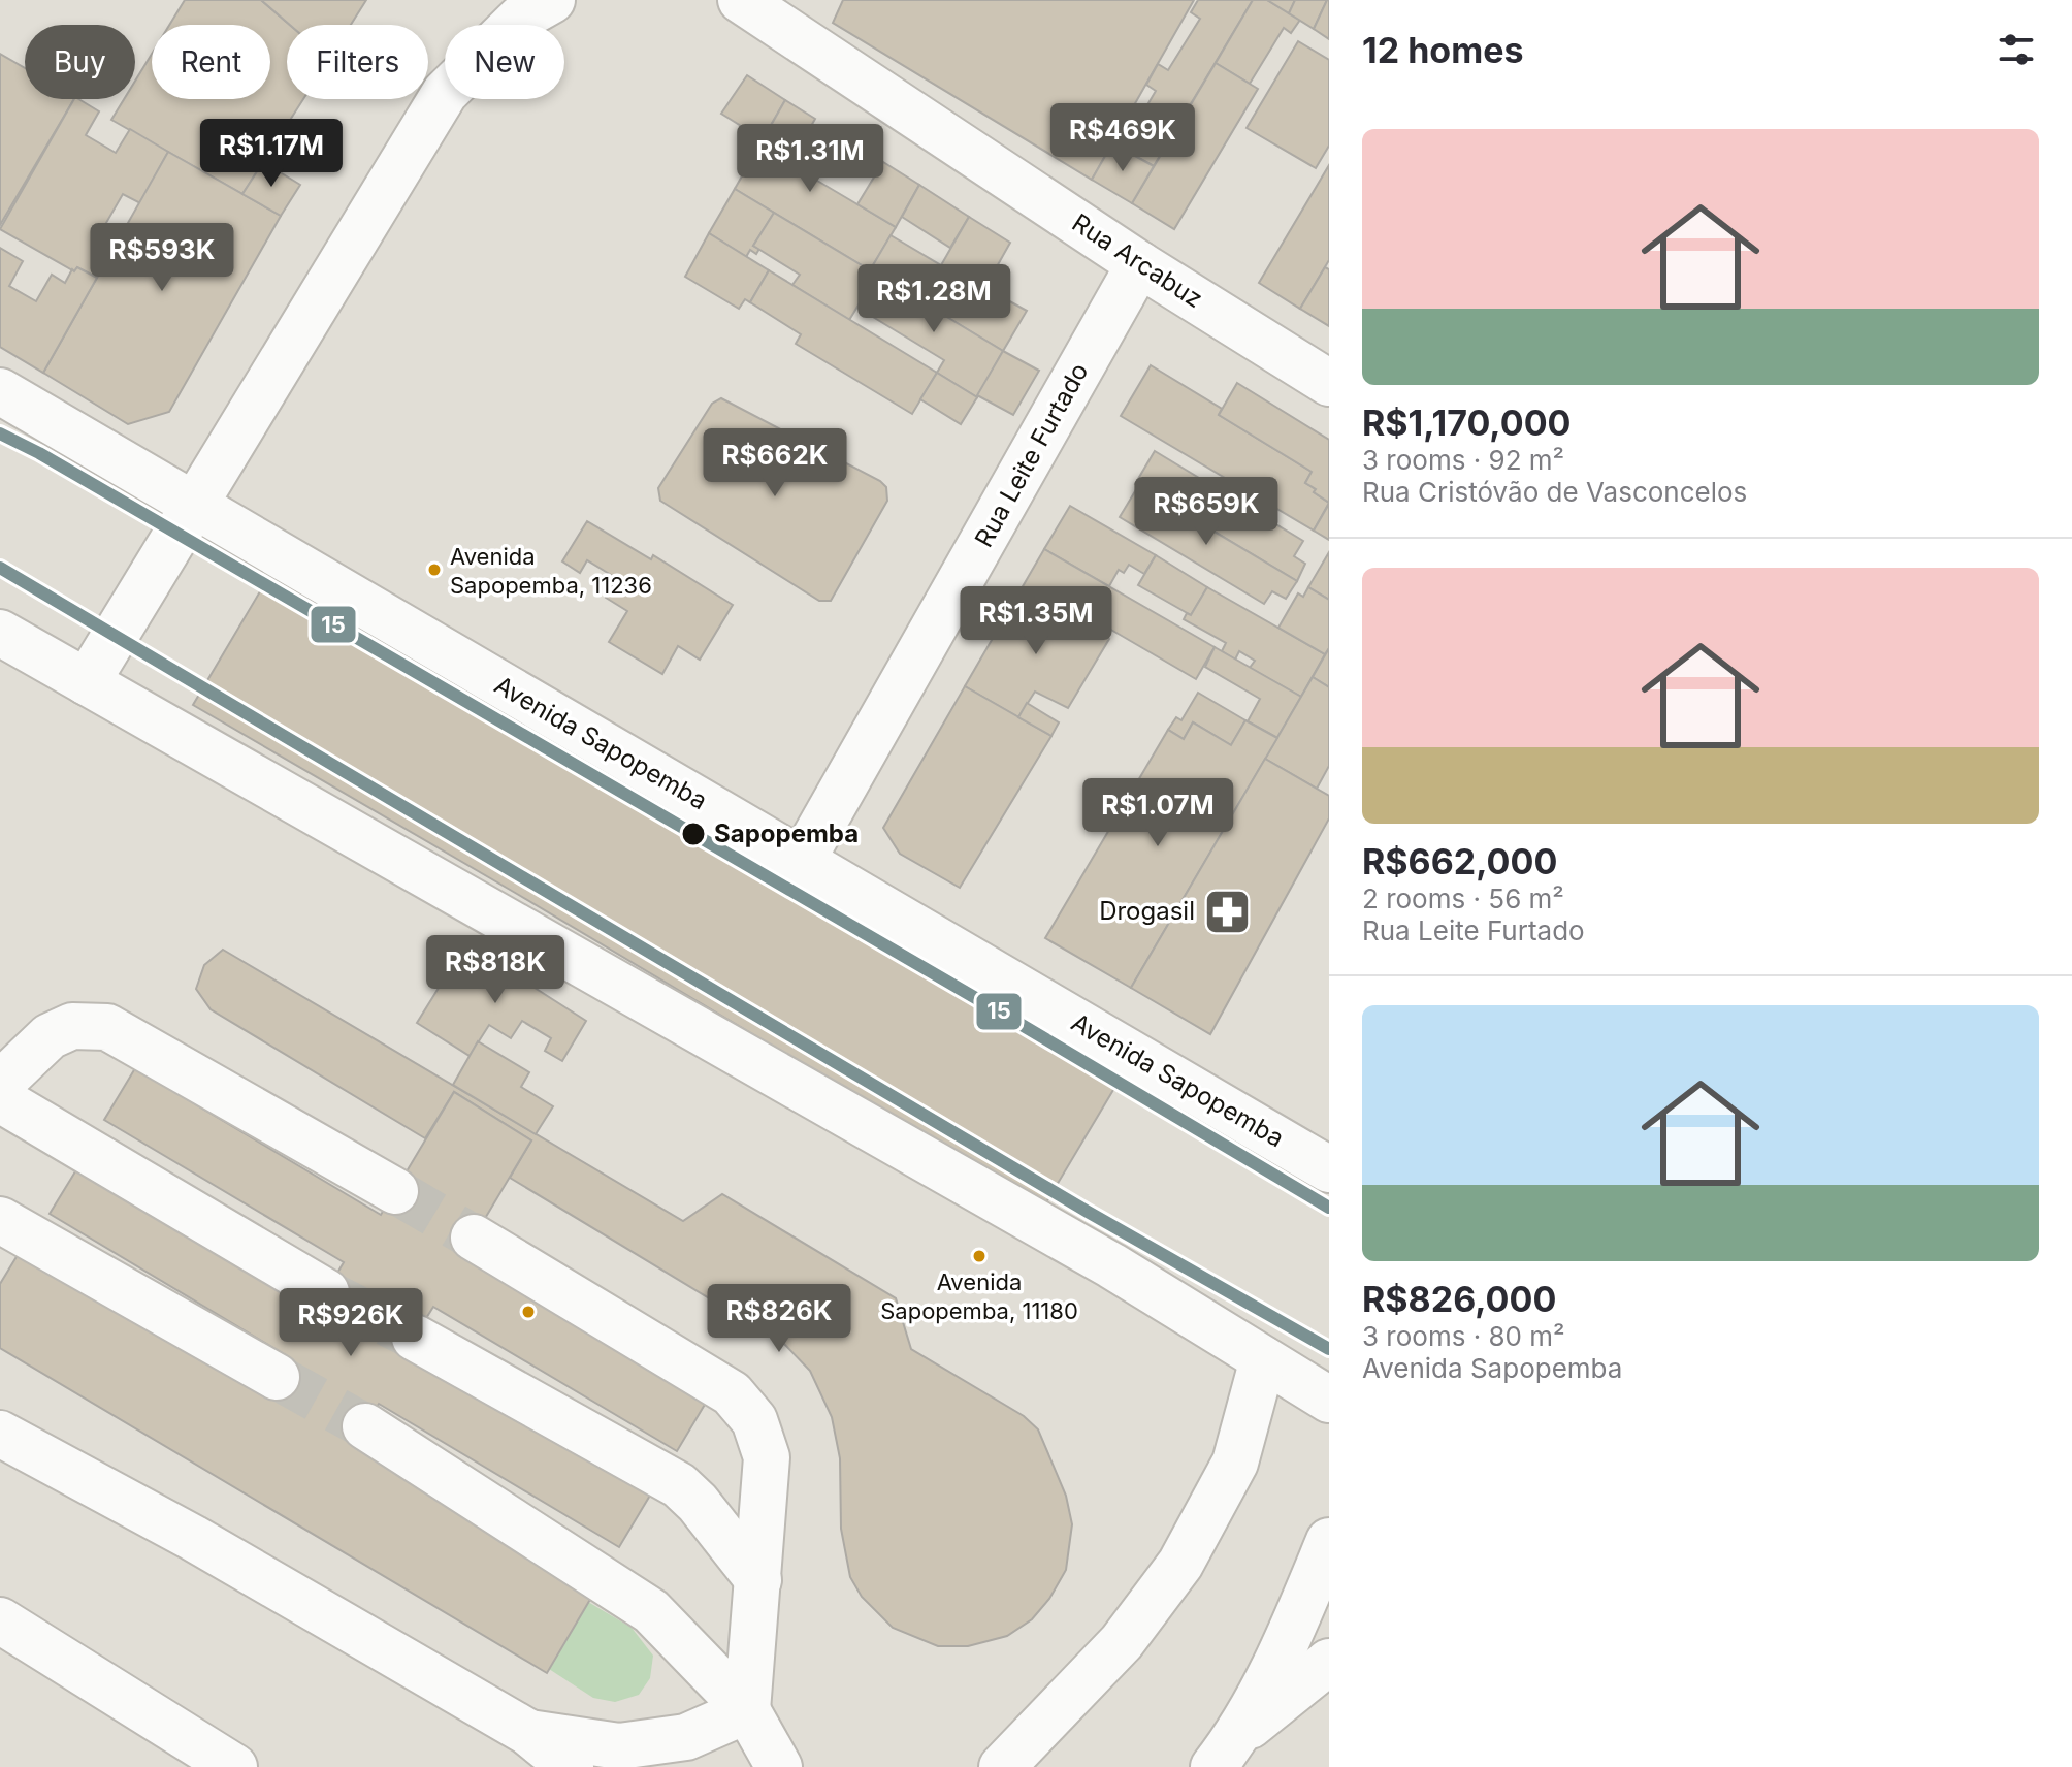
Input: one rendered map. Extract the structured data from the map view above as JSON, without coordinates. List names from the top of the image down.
{
  "streets": {
    "main road": ["Rua Arcabuz", "Rua Leite Furtado", "Avenida Sapopemba"]
  },
  "crossings": [
    ["Rua Arcabuz", "Rua Leite Furtado"],
    ["Rua Leite Furtado", "Avenida Sapopemba"]
  ],
  "places": {
    "other": ["Avenida Sapopemba, 11236", "Sapopemba", "Avenida Sapopemba, 11180"],
    "pharmacy": ["Drogasil"]
  },
  "lines": ["transit line 15"],
  "page": {
    "heading": "12 homes",
    "chip": [
      "Buy",
      "Rent",
      "Filters",
      "New"
    ],
    "list": [
      {
        "name": "R$1,170,000",
        "note": "3 rooms · 92 m² · Rua Cristóvão de Vasconcelos"
      },
      {
        "name": "R$662,000",
        "note": "2 rooms · 56 m² · Rua Leite Furtado"
      },
      {
        "name": "R$826,000",
        "note": "3 rooms · 80 m² · Avenida Sapopemba"
      }
    ],
    "price": [
      "R$469K",
      "R$1.17M",
      "R$1.31M",
      "R$593K",
      "R$1.28M",
      "R$662K",
      "R$659K",
      "R$1.35M",
      "R$1.07M",
      "R$818K",
      "R$826K",
      "R$926K"
    ]
  }
}
